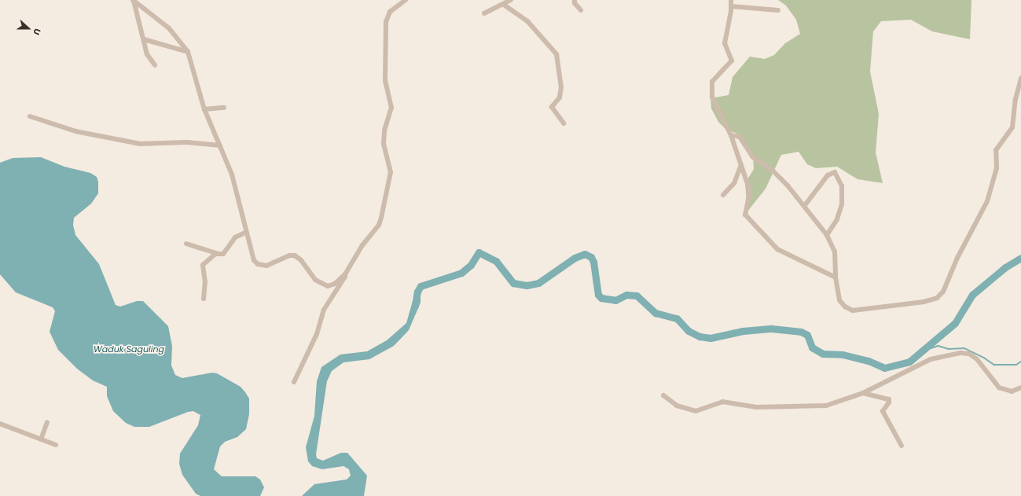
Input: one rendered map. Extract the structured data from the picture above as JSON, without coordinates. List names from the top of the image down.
{
  "water": ["Waduk Saguling"],
  "north": "right"
}
